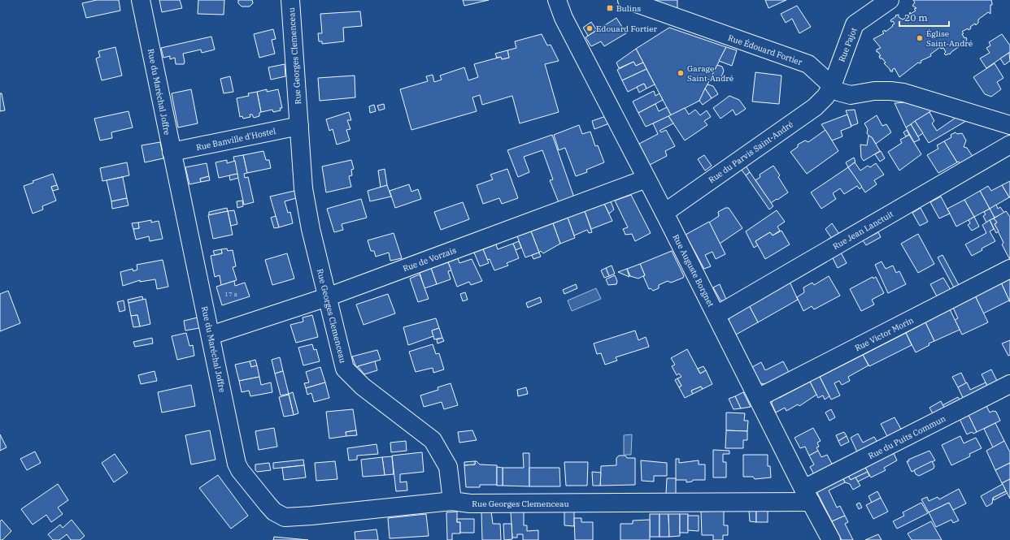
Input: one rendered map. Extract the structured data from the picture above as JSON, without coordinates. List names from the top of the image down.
{
  "streets": {
    "street": [
      "Rue Pajot",
      "Rue Édouard Fortier",
      "Rue Georges Clemenceau",
      "Rue du Maréchal Joffre",
      "Rue Banville d'Hostel",
      "Rue du Parvis Saint-André",
      "Rue Jean Lanctuit",
      "Rue de Vorzais",
      "Rue Auguste Borgnet",
      "Rue Victor Morin",
      "Rue du Puits Commun"
    ]
  },
  "crossings": [
    ["Rue Pajot", "Rue Édouard Fortier"],
    ["Rue Pajot", "Rue du Parvis Saint-André"],
    ["Rue Édouard Fortier", "Rue du Parvis Saint-André"],
    ["Rue Georges Clemenceau", "Rue du Maréchal Joffre"],
    ["Rue Georges Clemenceau", "Rue Banville d'Hostel"],
    ["Rue Georges Clemenceau", "Rue de Vorzais"],
    ["Rue Georges Clemenceau", "Rue Auguste Borgnet"],
    ["Rue Georges Clemenceau", "Rue du Puits Commun"],
    ["Rue du Maréchal Joffre", "Rue Banville d'Hostel"],
    ["Rue du Maréchal Joffre", "Rue de Vorzais"],
    ["Rue du Parvis Saint-André", "Rue Auguste Borgnet"],
    ["Rue Jean Lanctuit", "Rue Auguste Borgnet"],
    ["Rue de Vorzais", "Rue Auguste Borgnet"],
    ["Rue Auguste Borgnet", "Rue Victor Morin"],
    ["Rue Auguste Borgnet", "Rue du Puits Commun"]
  ],
  "places": {
    "transit": ["Bulins"],
    "other": ["Edouard Fortier", "Église Saint-André", "Garage Saint-André"]
  },
  "house_numbers": ["17 a"],
  "scale_bar": "20 m"
}
